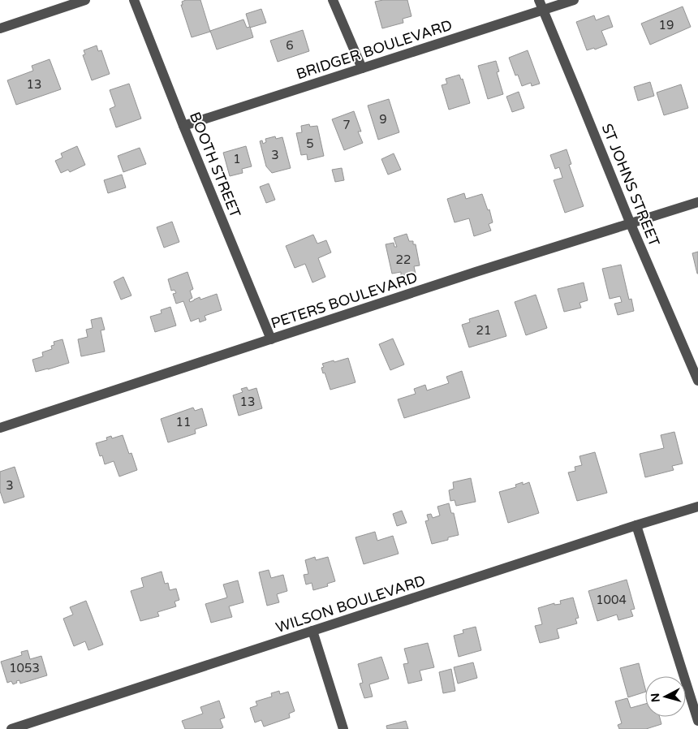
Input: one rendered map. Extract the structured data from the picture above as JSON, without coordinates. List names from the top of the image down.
{
  "streets": {
    "street": [
      "BRIDGER BOULEVARD",
      "BOOTH STREET",
      "ST JOHNS STREET",
      "PETERS BOULEVARD",
      "WILSON BOULEVARD"
    ]
  },
  "crossings": [
    ["BRIDGER BOULEVARD", "BOOTH STREET"],
    ["BRIDGER BOULEVARD", "ST JOHNS STREET"],
    ["BOOTH STREET", "PETERS BOULEVARD"],
    ["ST JOHNS STREET", "PETERS BOULEVARD"]
  ],
  "house_numbers": [
    "19",
    "6",
    "13",
    "9",
    "7",
    "5",
    "3",
    "1",
    "22",
    "21",
    "13",
    "11",
    "3",
    "1004",
    "1053"
  ],
  "north": "left"
}
